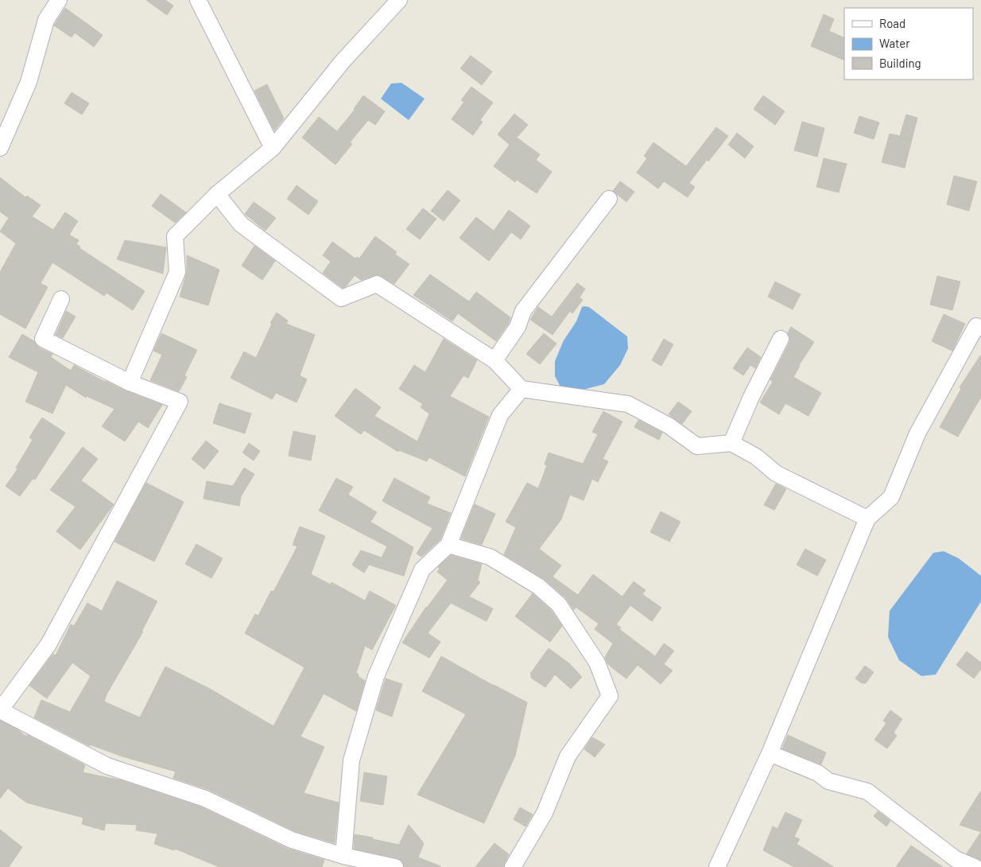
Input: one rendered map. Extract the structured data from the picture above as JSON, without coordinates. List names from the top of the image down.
{
  "legend": ["Road", "Water", "Building"]
}
